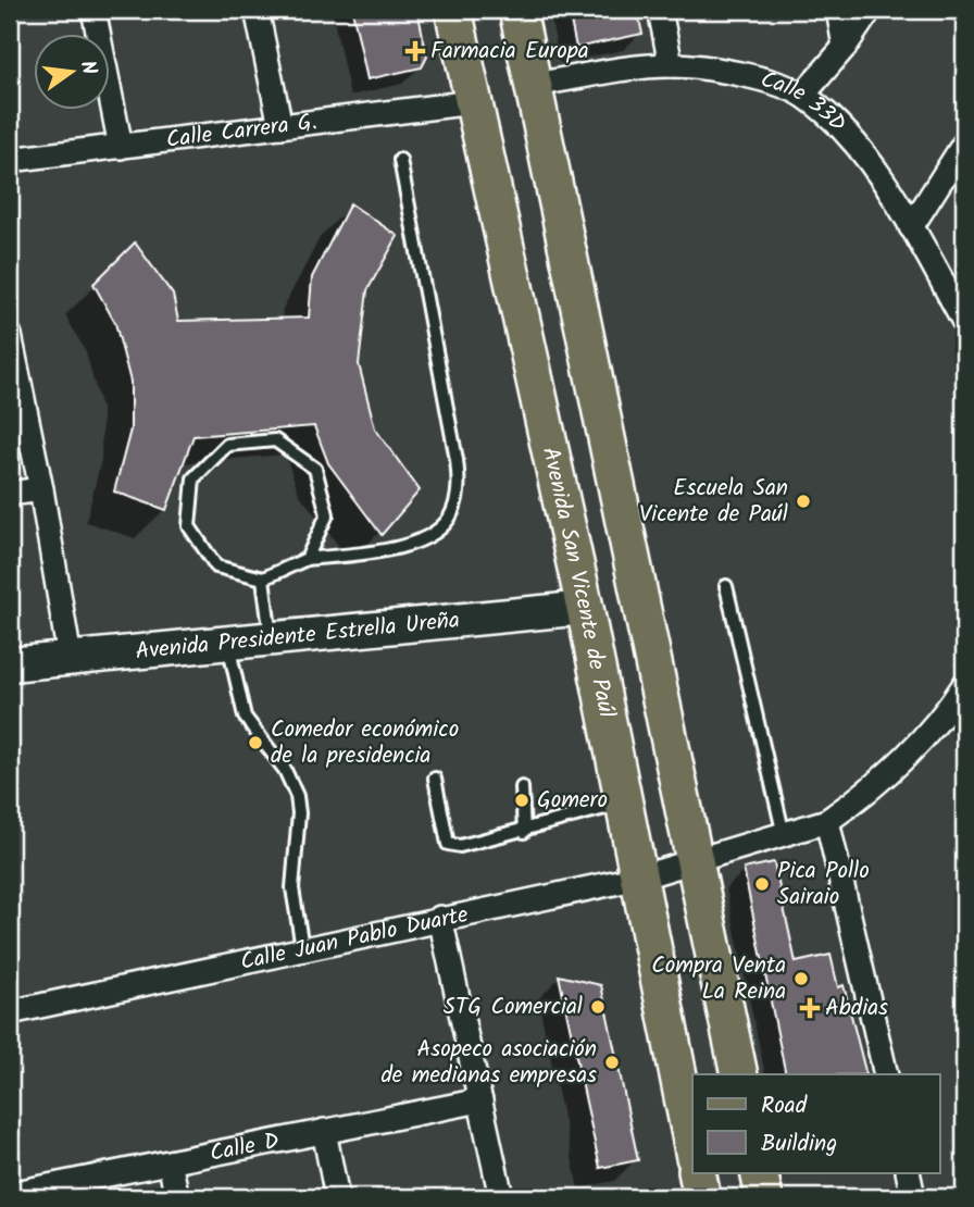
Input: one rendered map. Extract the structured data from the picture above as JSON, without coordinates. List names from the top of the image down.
{
  "streets": {
    "main road": ["Avenida San Vicente de Paúl", "Avenida Presidente Estrella Ureña"],
    "street": [
      "Calle 33D",
      "Calle Carrera G.",
      "Calle Juan Pablo Duarte",
      "Calle D"
    ]
  },
  "crossings": [
    ["Calle Carrera G.", "Avenida San Vicente de Paúl"],
    ["Avenida San Vicente de Paúl", "Avenida Presidente Estrella Ureña"],
    ["Avenida San Vicente de Paúl", "Calle Juan Pablo Duarte"]
  ],
  "places": {
    "health": ["Farmacia Europa", "Abdias"],
    "other": [
      "Escuela San Vicente de Paúl",
      "Comedor económico de la presidencia",
      "Gomero",
      "Pica Pollo Sairaio",
      "Compra Venta La Reina",
      "STG Comercial",
      "Asopeco asociación de medianas empresas"
    ]
  },
  "legend": ["Road", "Building"],
  "north": "right"
}
